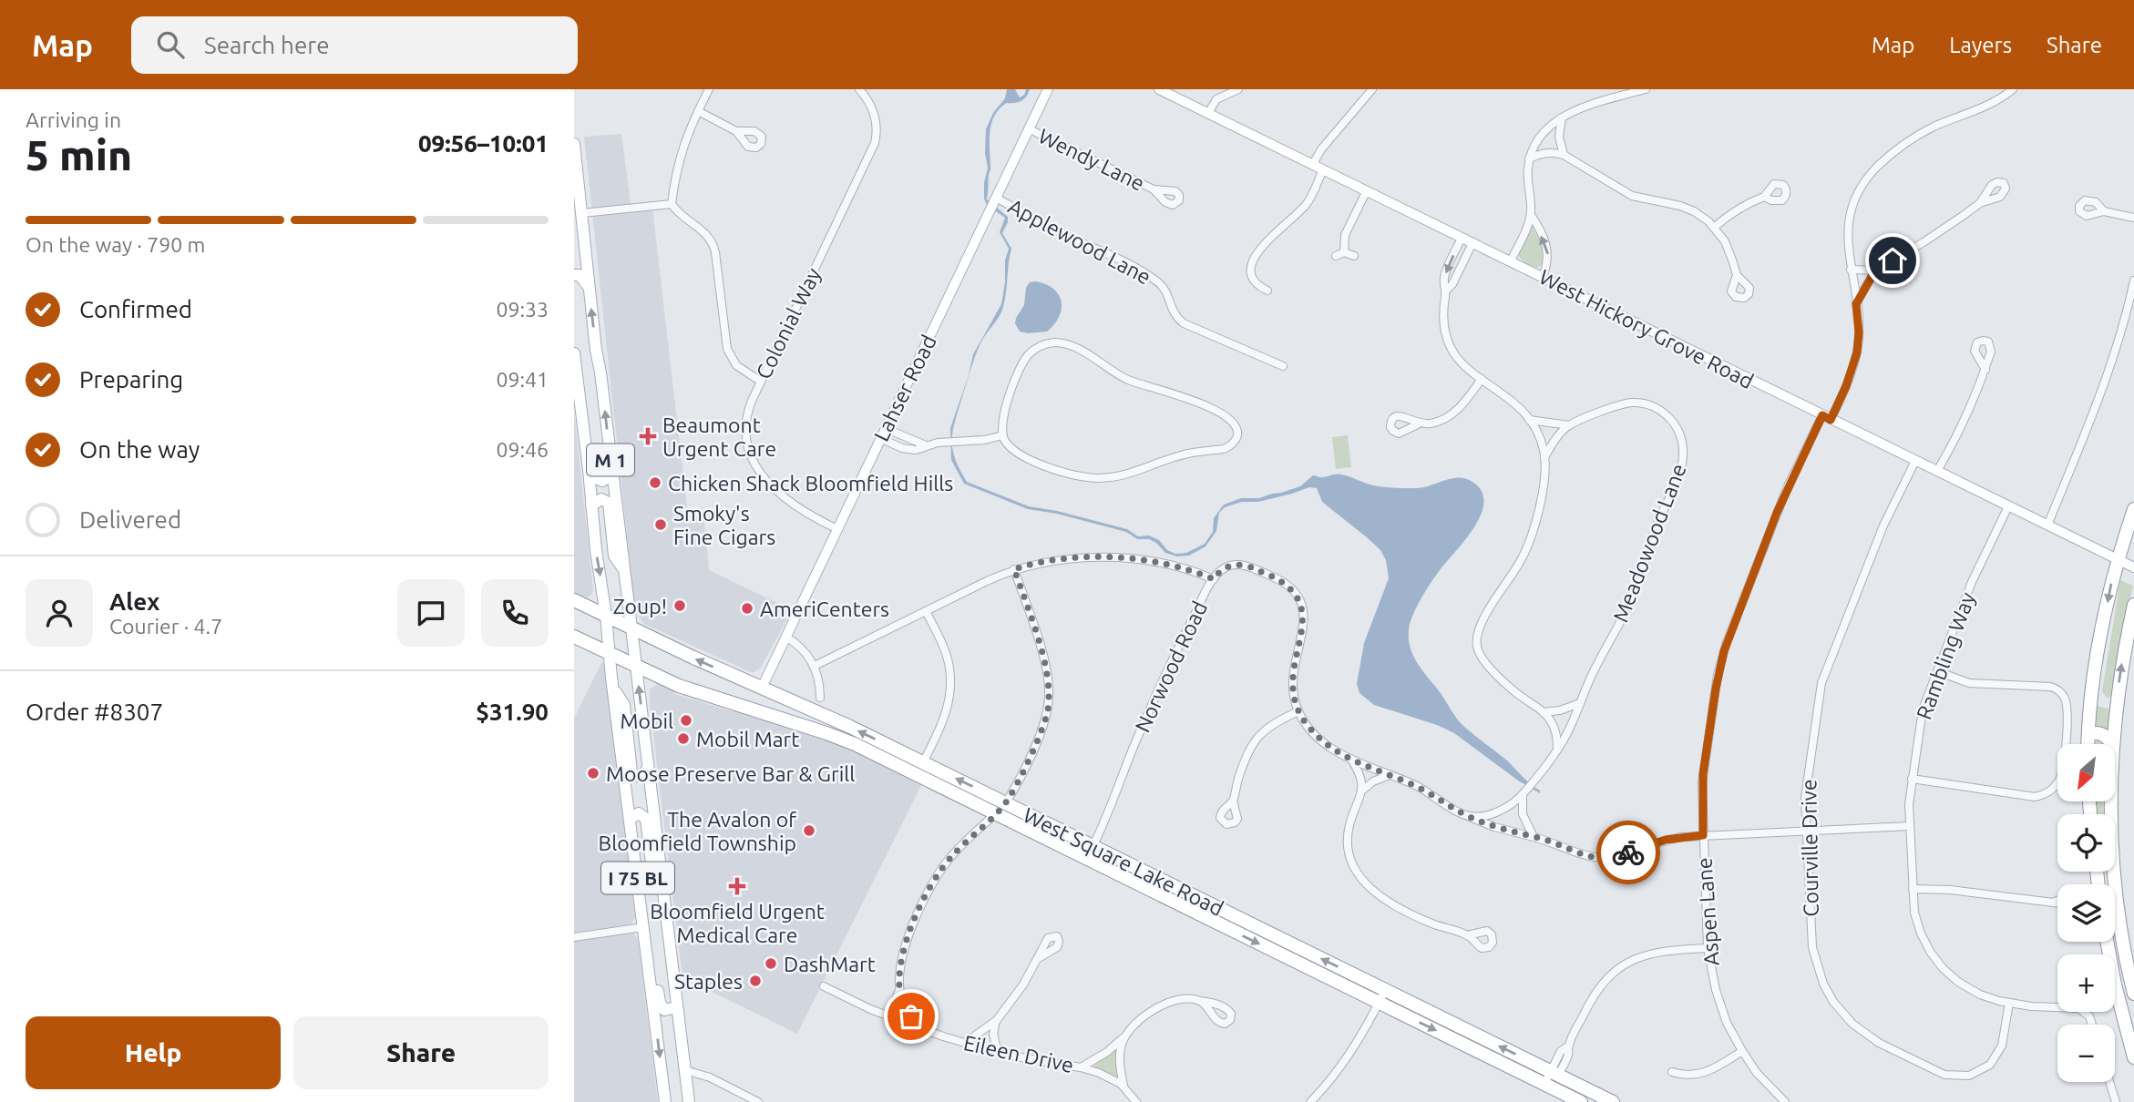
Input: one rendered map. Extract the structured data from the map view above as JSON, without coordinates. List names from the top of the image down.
{
  "streets": {
    "highway": ["West Square Lake Road"],
    "main road": ["M 1", "I 75 BL"],
    "street": [
      "Wendy Lane",
      "Applewood Lane",
      "Colonial Way",
      "West Hickory Grove Road",
      "Lahser Road",
      "Meadowood Lane",
      "Rambling Way",
      "Norwood Road",
      "Courville Drive",
      "Aspen Lane",
      "Eileen Drive"
    ]
  },
  "crossings": [
    ["Wendy Lane", "Lahser Road"],
    ["Applewood Lane", "Lahser Road"],
    ["Colonial Way", "Lahser Road"],
    ["West Hickory Grove Road", "Rambling Way"],
    ["West Hickory Grove Road", "Courville Drive"],
    ["West Hickory Grove Road", "Aspen Lane"],
    ["Lahser Road", "West Square Lake Road"],
    ["M 1", "West Square Lake Road"],
    ["M 1", "I 75 BL"],
    ["Rambling Way", "Courville Drive"],
    ["Norwood Road", "West Square Lake Road"],
    ["West Square Lake Road", "I 75 BL"]
  ],
  "places": {
    "health": ["Beaumont Urgent Care", "Bloomfield Urgent Medical Care"],
    "other": [
      "Chicken Shack Bloomfield Hills",
      "Smoky's Fine Cigars",
      "Zoup!",
      "AmeriCenters",
      "Mobil",
      "Mobil Mart",
      "Moose Preserve Bar & Grill",
      "The Avalon of Bloomfield Township",
      "DashMart",
      "Staples"
    ]
  },
  "north": "bottom left",
  "page": {
    "header": "Map",
    "search": "Search here",
    "nav": ["Map", "Layers", "Share"],
    "heading": ["5 min", "Arriving in", "09:56–10:01"],
    "panel": [
      "Alex",
      "Courier · 4.7",
      "Order #8307",
      "$31.90"
    ],
    "bar": "On the way · 790 m",
    "list": [
      ["Confirmed", "09:33"],
      ["Preparing", "09:41"],
      ["On the way", "09:46"],
      "Delivered"
    ],
    "map_buttons": ["+", "−"],
    "buttons": ["Help", "Share"]
  }
}
